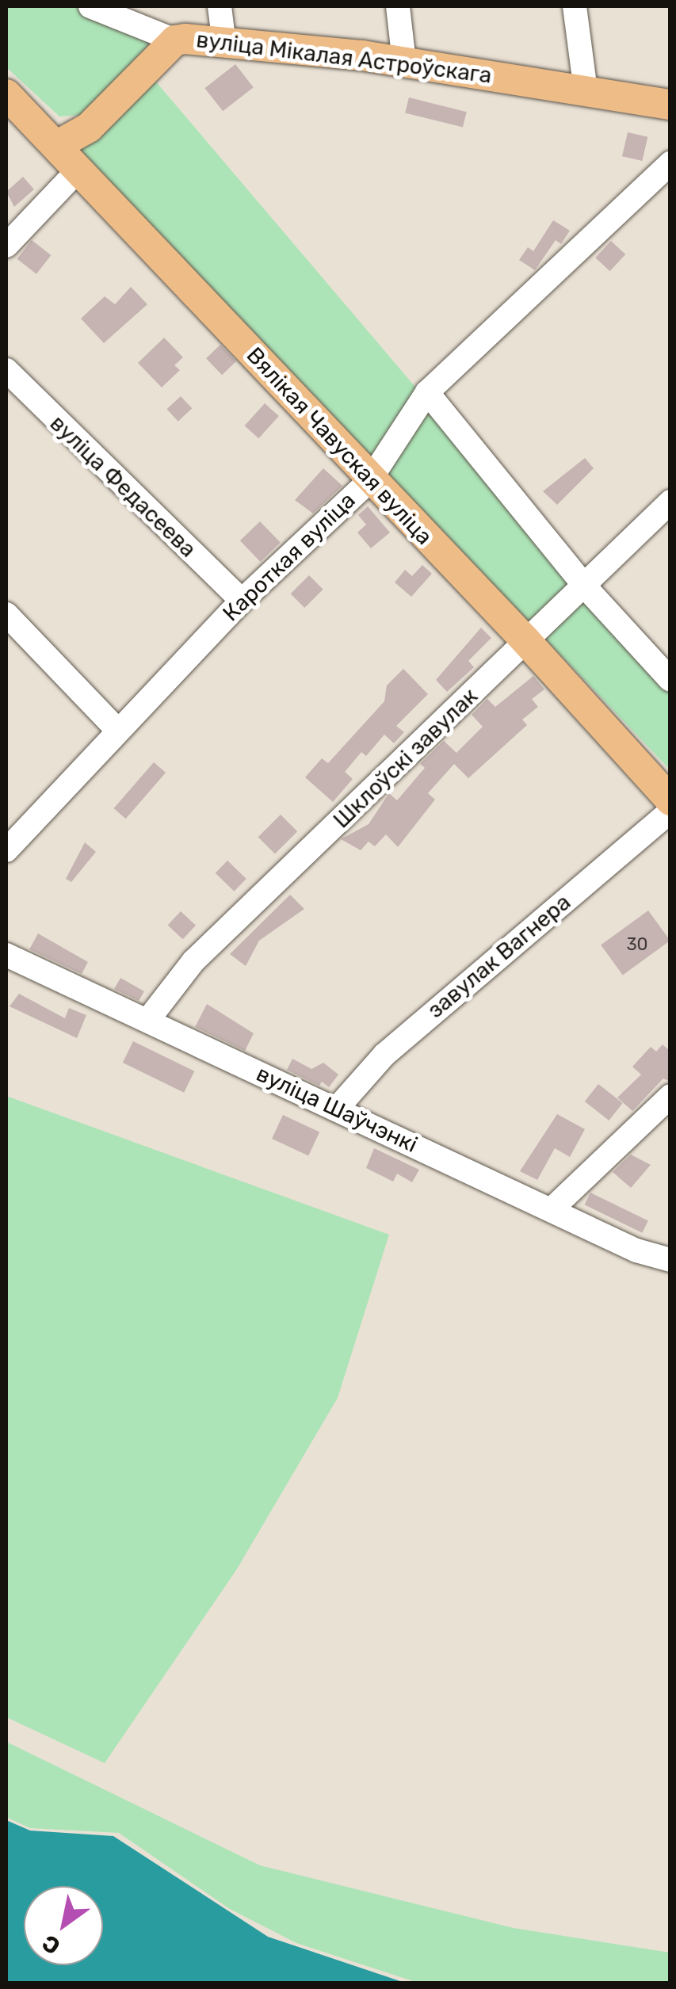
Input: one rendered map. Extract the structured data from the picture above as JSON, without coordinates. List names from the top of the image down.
{
  "streets": {
    "main road": ["вуліца Мікалая Астроўскага", "Вялікая Чавуская вуліца"],
    "street": [
      "вуліца Федасеева",
      "Кароткая вуліца",
      "Шклоўскі завулак",
      "завулак Вагнера",
      "вуліца Шаўчэнкі"
    ]
  },
  "crossings": [
    ["вуліца Мікалая Астроўскага", "Вялікая Чавуская вуліца"],
    ["Вялікая Чавуская вуліца", "Кароткая вуліца"],
    ["Вялікая Чавуская вуліца", "Шклоўскі завулак"],
    ["вуліца Федасеева", "Кароткая вуліца"],
    ["Шклоўскі завулак", "вуліца Шаўчэнкі"],
    ["завулак Вагнера", "вуліца Шаўчэнкі"]
  ],
  "house_numbers": ["30"],
  "north": "bottom left"
}
